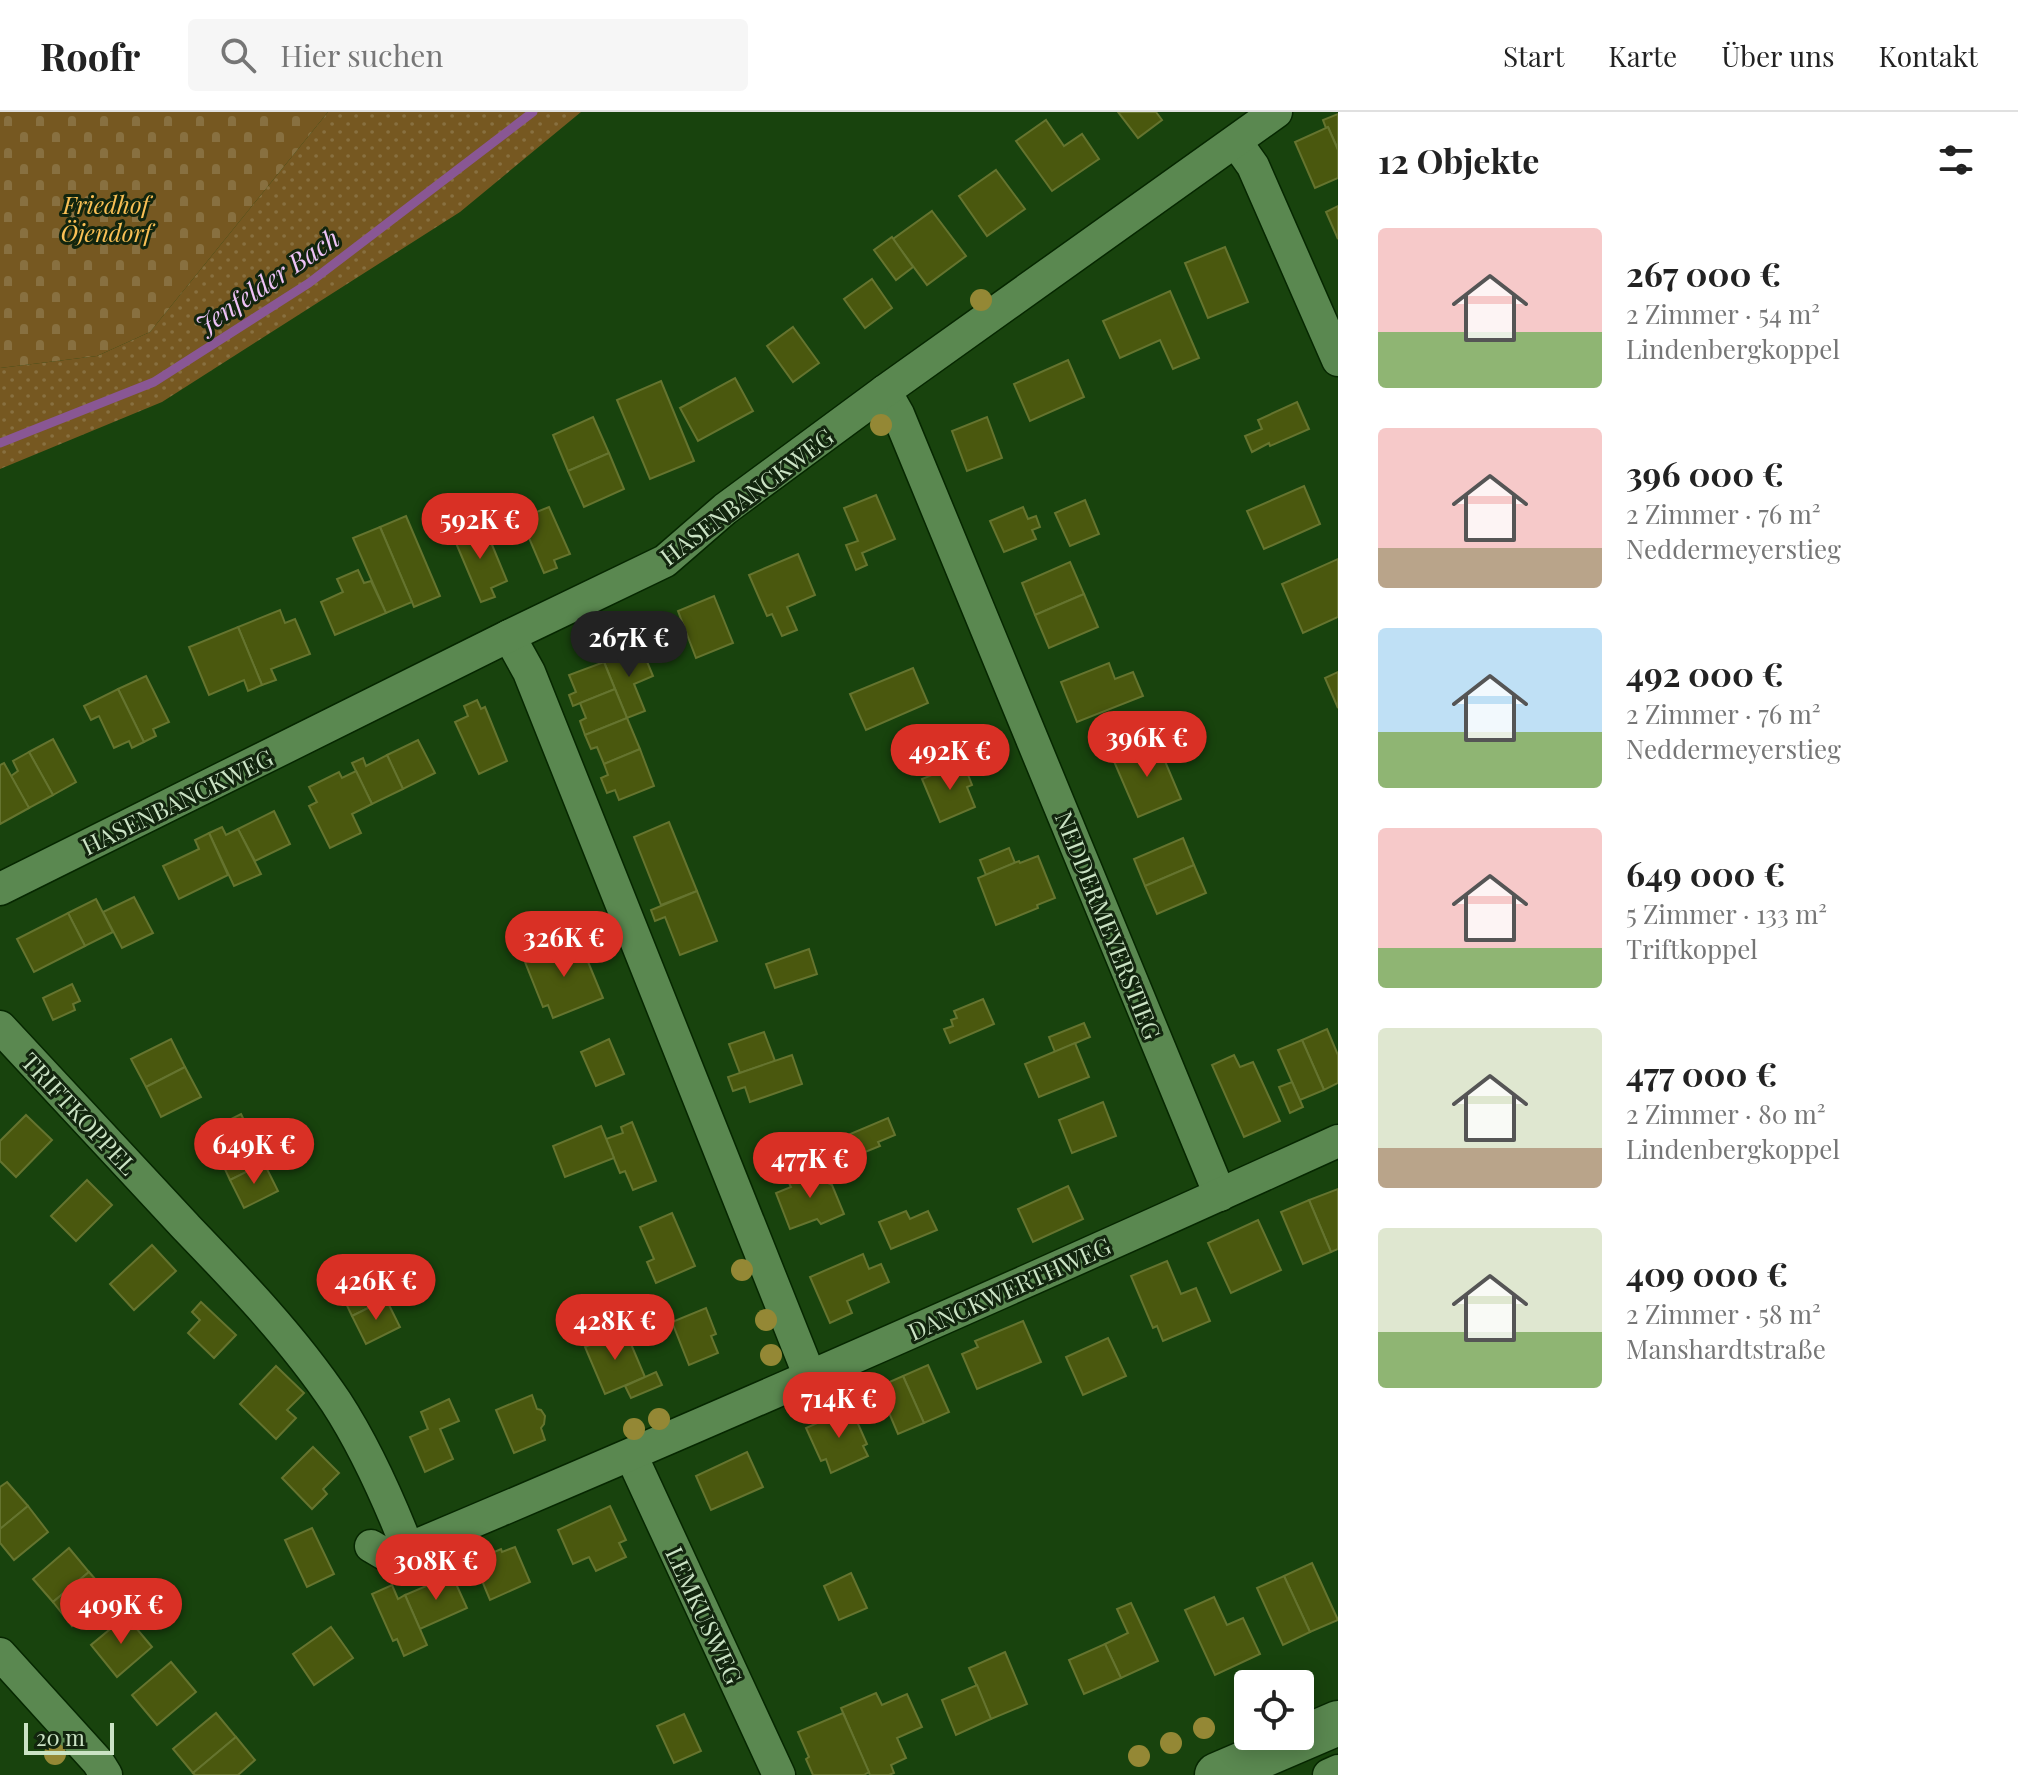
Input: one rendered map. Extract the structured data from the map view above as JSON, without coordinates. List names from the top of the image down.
{
  "streets": {
    "street": [
      "HASENBANCKWEG",
      "NEDDERMEYERSTIEG",
      "TRIFTKOPPEL",
      "DANCKWERTHWEG",
      "LEMKUSWEG"
    ]
  },
  "crossings": [
    ["HASENBANCKWEG", "NEDDERMEYERSTIEG"],
    ["NEDDERMEYERSTIEG", "DANCKWERTHWEG"],
    ["TRIFTKOPPEL", "DANCKWERTHWEG"],
    ["DANCKWERTHWEG", "LEMKUSWEG"]
  ],
  "water": ["Jenfelder Bach"],
  "parks": ["Friedhof Öjendorf"],
  "scale_bar": "20 m",
  "page": {
    "header": "Roofr",
    "search": "Hier suchen",
    "nav": [
      "Start",
      "Karte",
      "Über uns",
      "Kontakt"
    ],
    "heading": "12 Objekte",
    "list": [
      {
        "name": "267 000 €",
        "note": "2 Zimmer · 54 m² · Lindenbergkoppel"
      },
      {
        "name": "396 000 €",
        "note": "2 Zimmer · 76 m² · Neddermeyerstieg"
      },
      {
        "name": "492 000 €",
        "note": "2 Zimmer · 76 m² · Neddermeyerstieg"
      },
      {
        "name": "649 000 €",
        "note": "5 Zimmer · 133 m² · Triftkoppel"
      },
      {
        "name": "477 000 €",
        "note": "2 Zimmer · 80 m² · Lindenbergkoppel"
      },
      {
        "name": "409 000 €",
        "note": "2 Zimmer · 58 m² · Manshardtstraße"
      }
    ],
    "price": [
      "592K €",
      "267K €",
      "396K €",
      "492K €",
      "326K €",
      "649K €",
      "477K €",
      "426K €",
      "428K €",
      "714K €",
      "308K €",
      "409K €"
    ],
    "scale": "20 m"
  }
}
